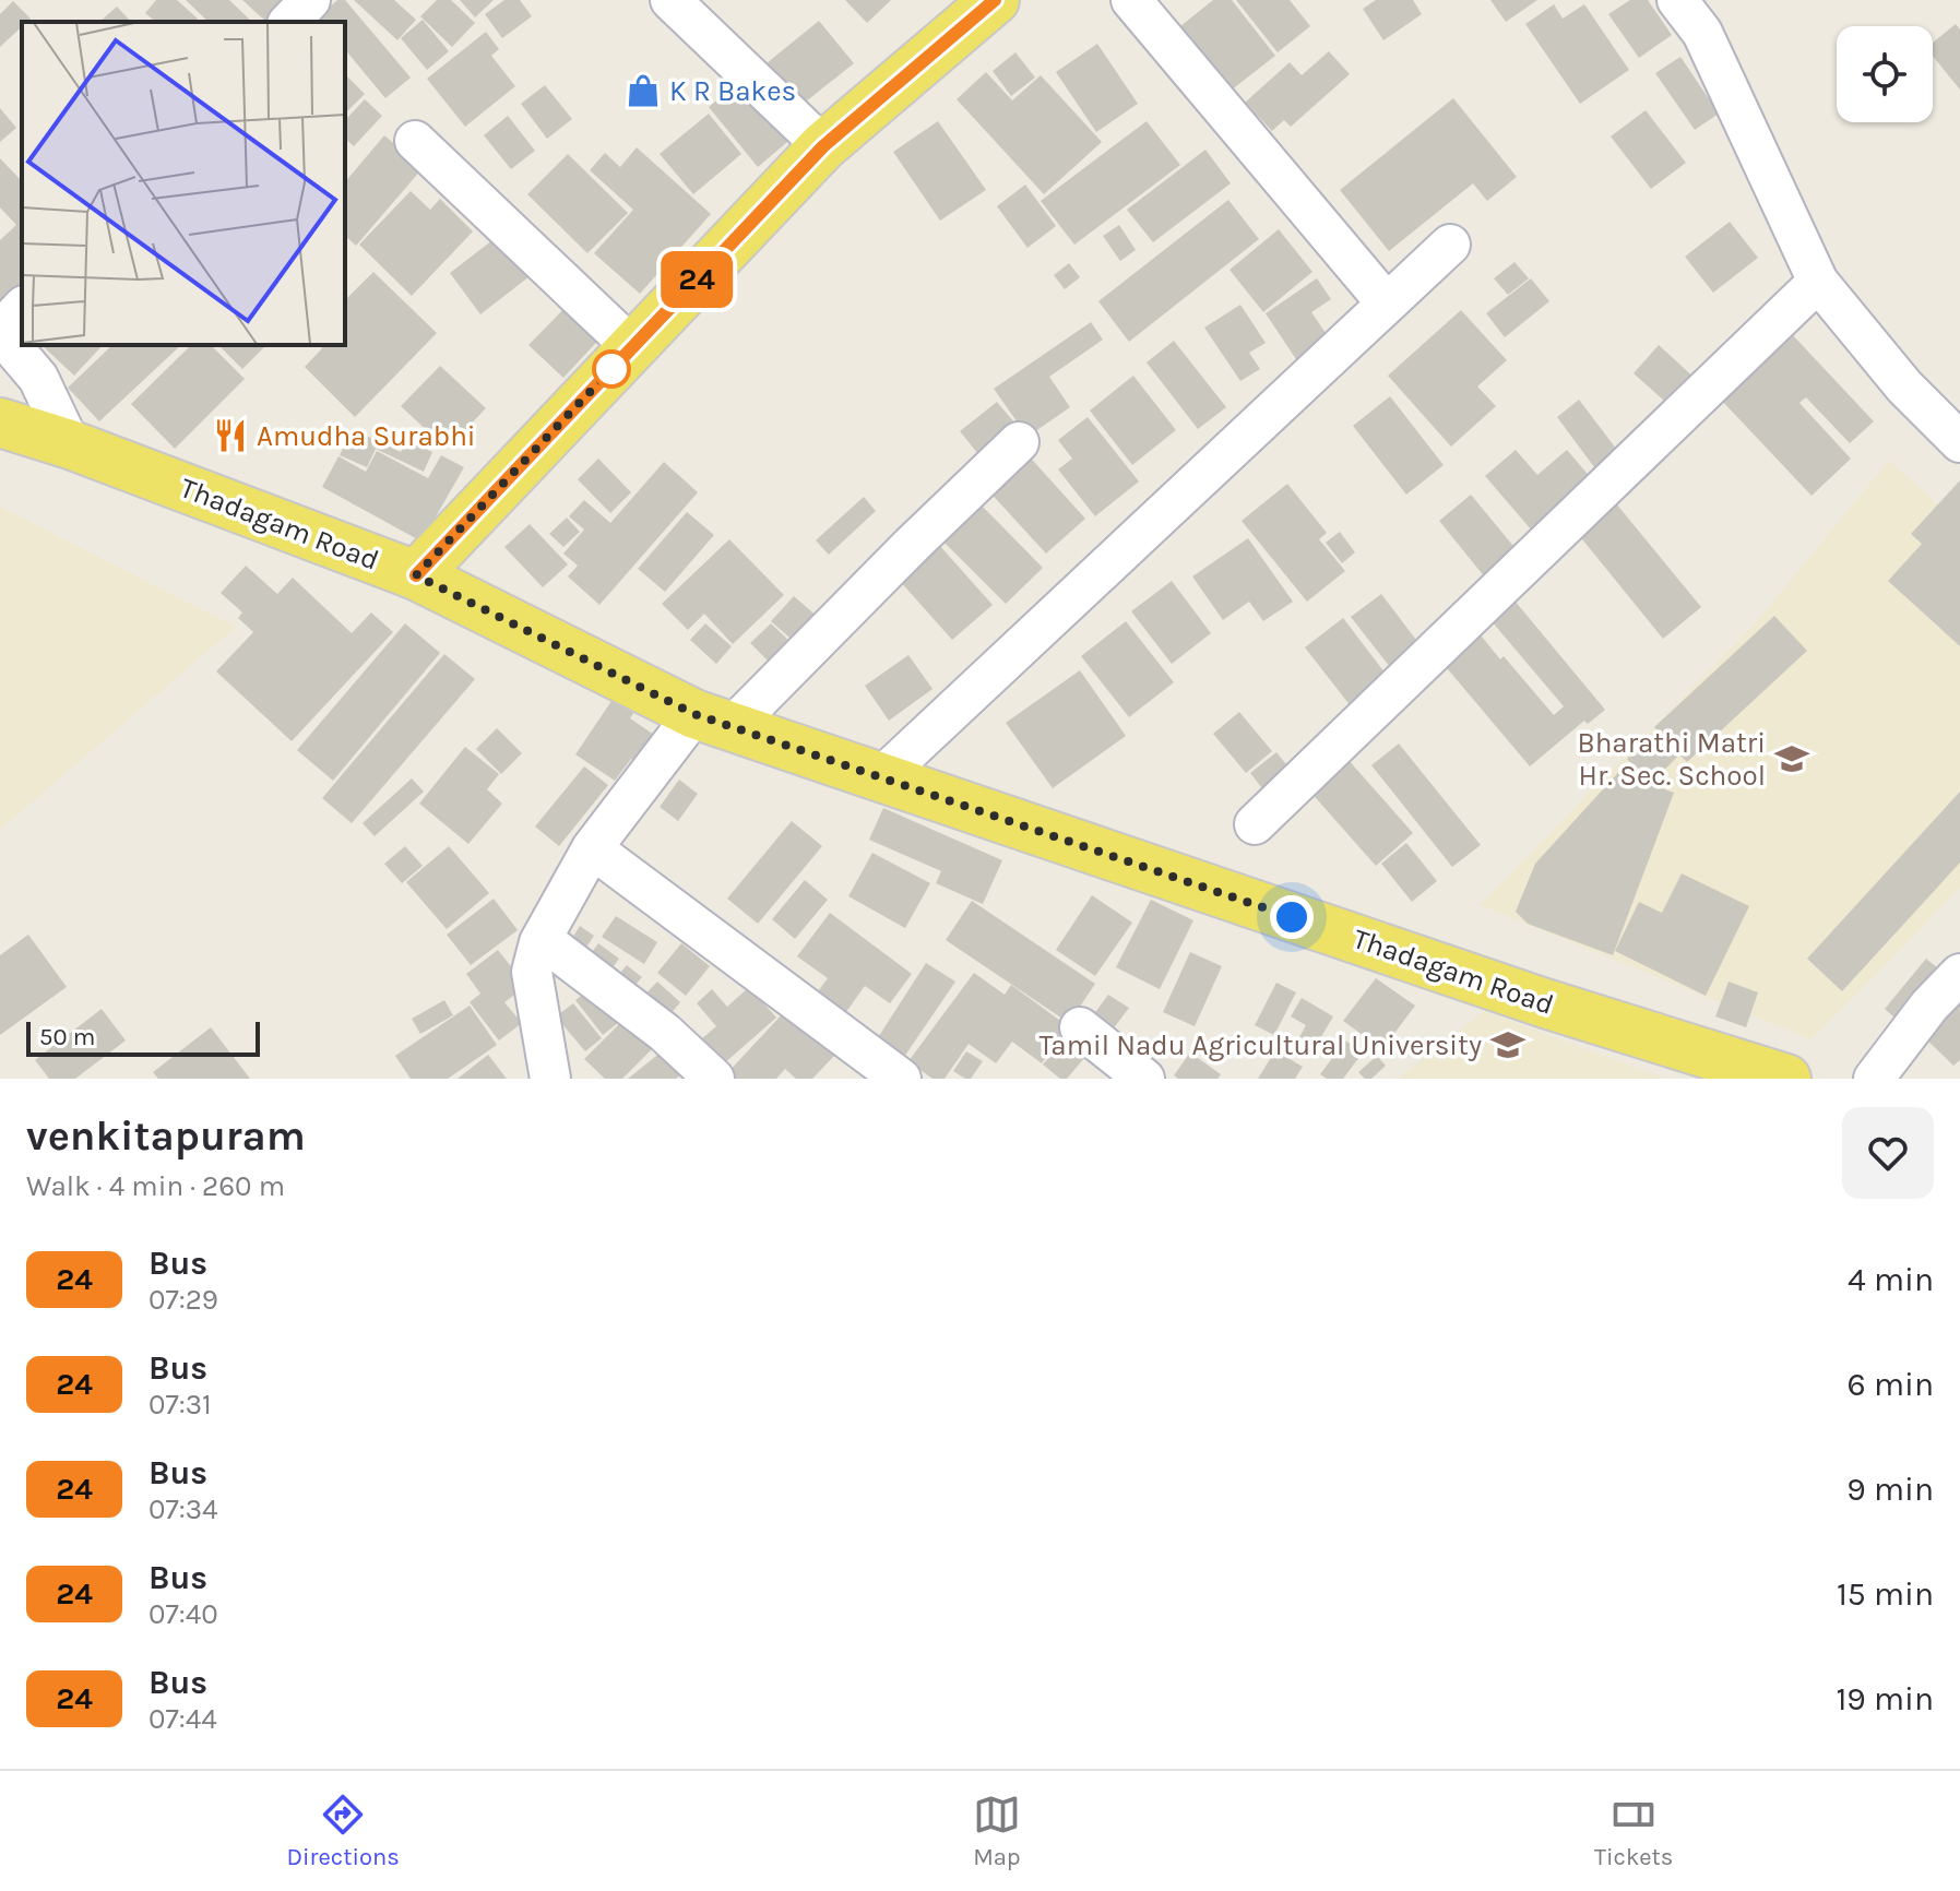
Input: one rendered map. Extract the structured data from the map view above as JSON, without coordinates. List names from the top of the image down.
{
  "streets": {
    "main road": ["Thadagam Road"]
  },
  "places": {
    "shop": ["K R Bakes"],
    "restaurant": ["Amudha Surabhi"],
    "school or university": ["Bharathi Matri Hr. Sec. School", "Tamil Nadu Agricultural University"]
  },
  "lines": ["bus line 24"],
  "scale_bar": "50 m",
  "page": {
    "on_map": "24",
    "scale": "50 m",
    "heading": ["venkitapuram", "Walk · 4 min · 260 m"],
    "list": [
      {
        "mark": "24",
        "name": "Bus",
        "note": "07:29",
        "value": "4 min"
      },
      {
        "mark": "24",
        "name": "Bus",
        "note": "07:31",
        "value": "6 min"
      },
      {
        "mark": "24",
        "name": "Bus",
        "note": "07:34",
        "value": "9 min"
      },
      {
        "mark": "24",
        "name": "Bus",
        "note": "07:40",
        "value": "15 min"
      },
      {
        "mark": "24",
        "name": "Bus",
        "note": "07:44",
        "value": "19 min"
      }
    ],
    "tabs": ["Directions", "Map", "Tickets"]
  }
}
